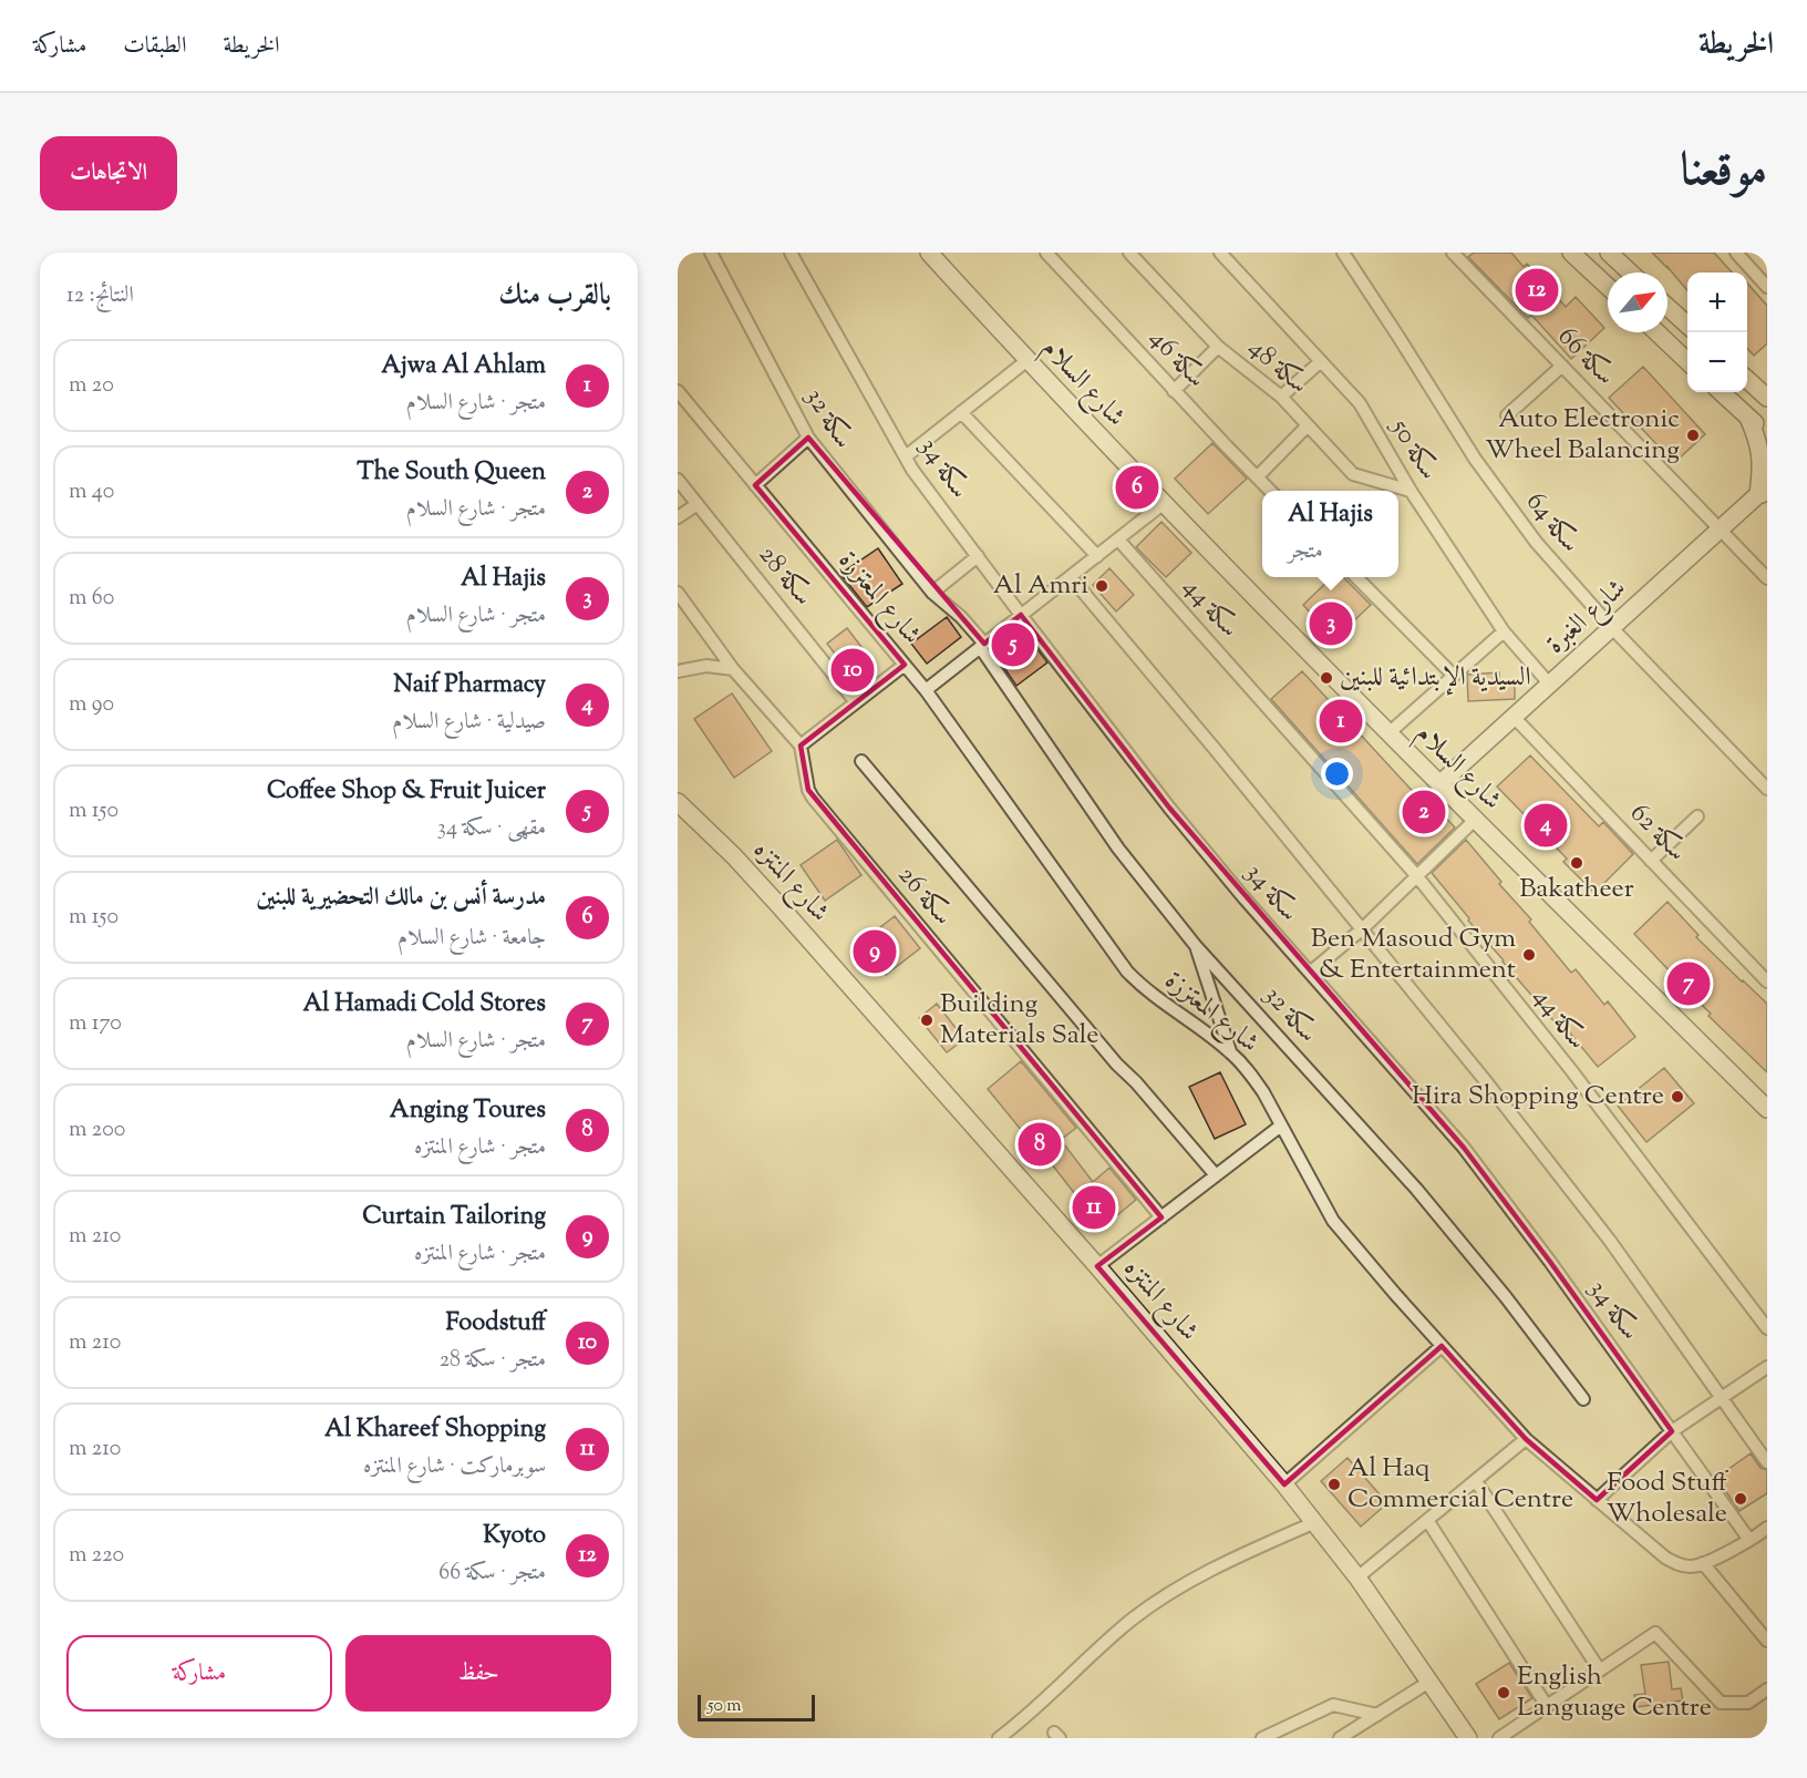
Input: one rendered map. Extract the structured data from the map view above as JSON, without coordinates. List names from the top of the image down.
{
  "streets": {
    "street": [
      "سكة 66",
      "سكة 46",
      "سكة 48",
      "شارع السلام",
      "سكة 32",
      "سكة 50",
      "سكة 34",
      "سكة 64",
      "سكة 28",
      "شارع المعتززة",
      "سكة 44",
      "شارع الغبرة",
      "سكة 62",
      "شارع المنتزه",
      "سكة 26"
    ]
  },
  "crossings": [
    ["سكة 66", "شارع الغبرة"],
    ["سكة 48", "سكة 50"],
    ["شارع السلام", "شارع الغبرة"],
    ["سكة 50", "شارع الغبرة"],
    ["سكة 64", "شارع الغبرة"],
    ["شارع الغبرة", "سكة 62"]
  ],
  "places": [
    "Auto Electronic Wheel Balancing",
    "Al Amri",
    "السيدية الإبتدائية للبنين",
    "Bakatheer",
    "Ben Masoud Gym & Entertainment",
    "Building Materials Sale",
    "Hira Shopping Centre",
    "Al Haq Commercial Centre",
    "Food Stuff Wholesale",
    "English Language Centre"
  ],
  "scale_bar": "50 m",
  "north": "top right",
  "page": {
    "header": "الخريطة",
    "nav": ["الخريطة", "الطبقات", "مشاركة"],
    "title": "موقعنا",
    "buttons": [
      "الاتجاهات",
      ["حفظ", "مشاركة"]
    ],
    "heading": ["بالقرب منك", "النتائج: 12"],
    "pins": [
      "12",
      "6",
      "3",
      "5",
      "10",
      "1",
      "2",
      "4",
      "9",
      "7",
      "8",
      "11"
    ],
    "map_buttons": ["+", "−"],
    "list": [
      {
        "mark": "1",
        "name": "Ajwa Al Ahlam",
        "note": "متجر · شارع السلام",
        "value": "20 m"
      },
      {
        "mark": "2",
        "name": "The South Queen",
        "note": "متجر · شارع السلام",
        "value": "40 m"
      },
      {
        "mark": "3",
        "name": "Al Hajis",
        "note": "متجر · شارع السلام",
        "value": "60 m"
      },
      {
        "mark": "4",
        "name": "Naif Pharmacy",
        "note": "صيدلية · شارع السلام",
        "value": "90 m"
      },
      {
        "mark": "5",
        "name": "Coffee Shop & Fruit Juicer",
        "note": "مقهى · سكة 34",
        "value": "150 m"
      },
      {
        "mark": "6",
        "name": "مدرسة أنس بن مالك التحضيرية للبنين",
        "note": "جامعة · شارع السلام",
        "value": "150 m"
      },
      {
        "mark": "7",
        "name": "Al Hamadi Cold Stores",
        "note": "متجر · شارع السلام",
        "value": "170 m"
      },
      {
        "mark": "8",
        "name": "Anging Toures",
        "note": "متجر · شارع المنتزه",
        "value": "200 m"
      },
      {
        "mark": "9",
        "name": "Curtain Tailoring",
        "note": "متجر · شارع المنتزه",
        "value": "210 m"
      },
      {
        "mark": "10",
        "name": "Foodstuff",
        "note": "متجر · سكة 28",
        "value": "210 m"
      },
      {
        "mark": "11",
        "name": "Al Khareef Shopping",
        "note": "سوبرماركت · شارع المنتزه",
        "value": "210 m"
      },
      {
        "mark": "12",
        "name": "Kyoto",
        "note": "متجر · سكة 66",
        "value": "220 m"
      }
    ],
    "popup": ["Al Hajis", "متجر"],
    "scale": "50 m"
  }
}
